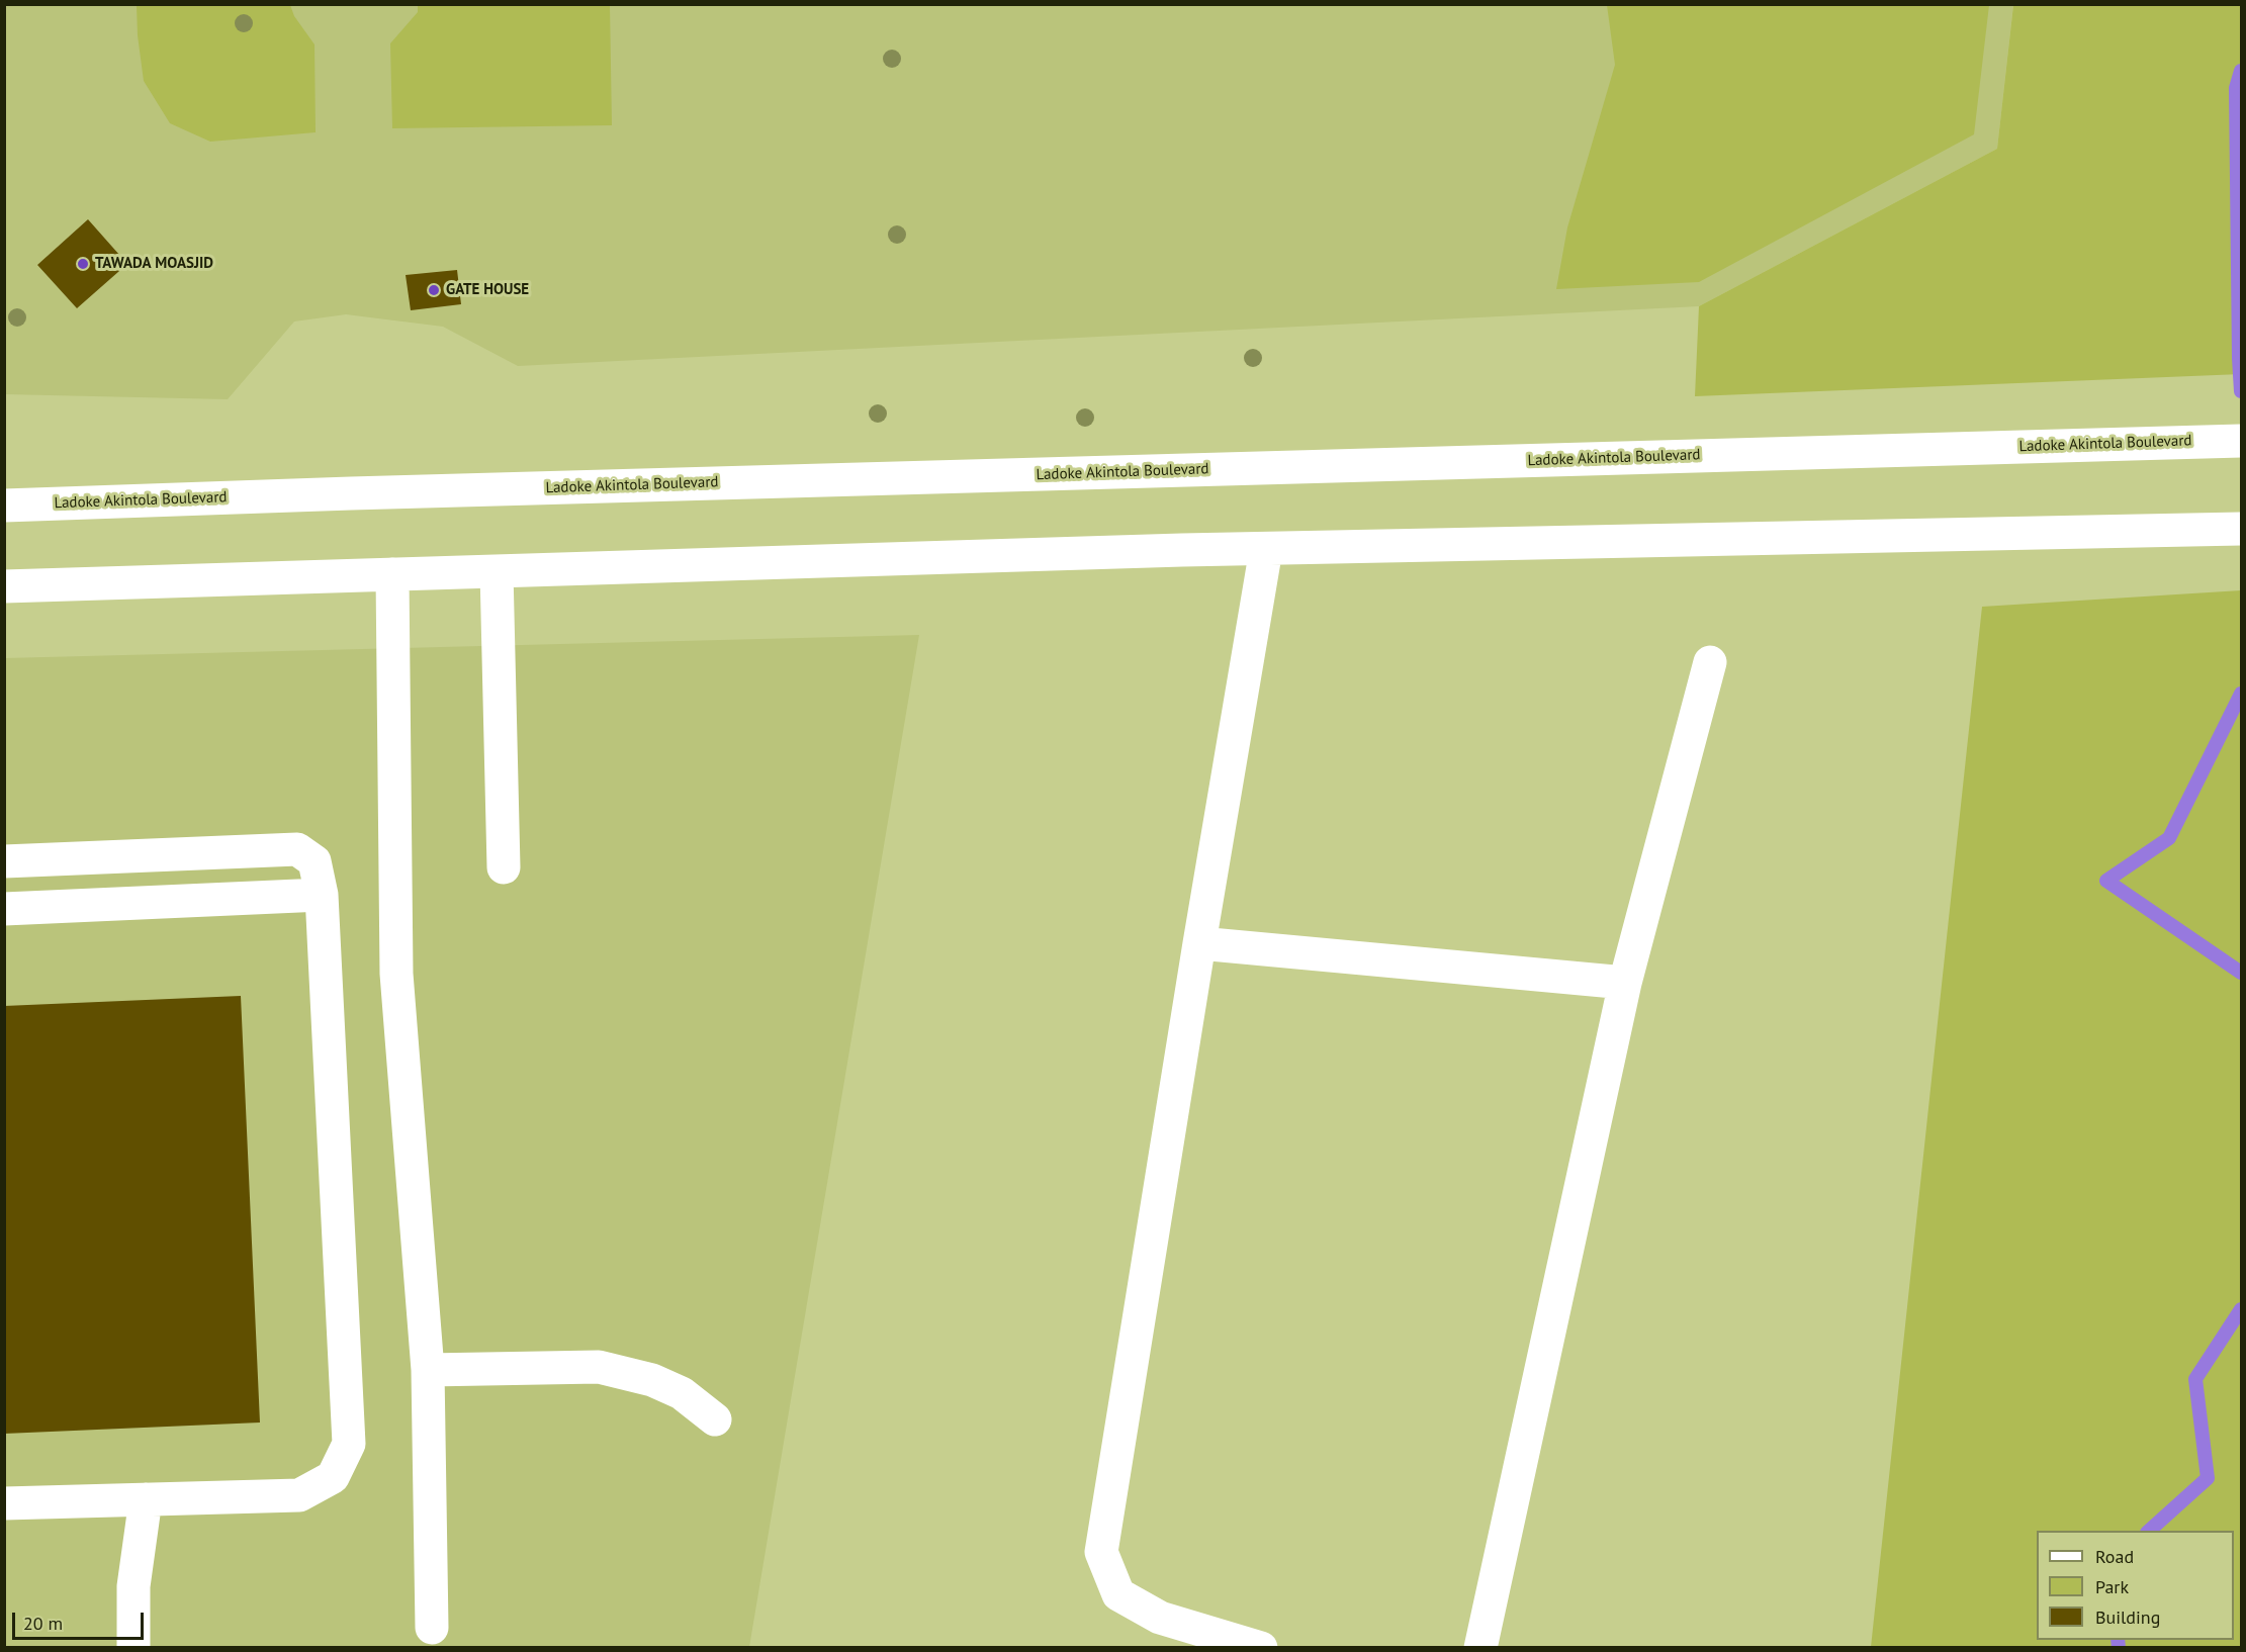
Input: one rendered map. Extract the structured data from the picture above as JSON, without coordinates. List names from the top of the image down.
{
  "streets": {
    "street": ["Ladoke Akintola Boulevard"]
  },
  "places": ["TAWADA MOASJID", "GATE HOUSE"],
  "legend": ["Road", "Park", "Building"],
  "scale_bar": "20 m"
}
